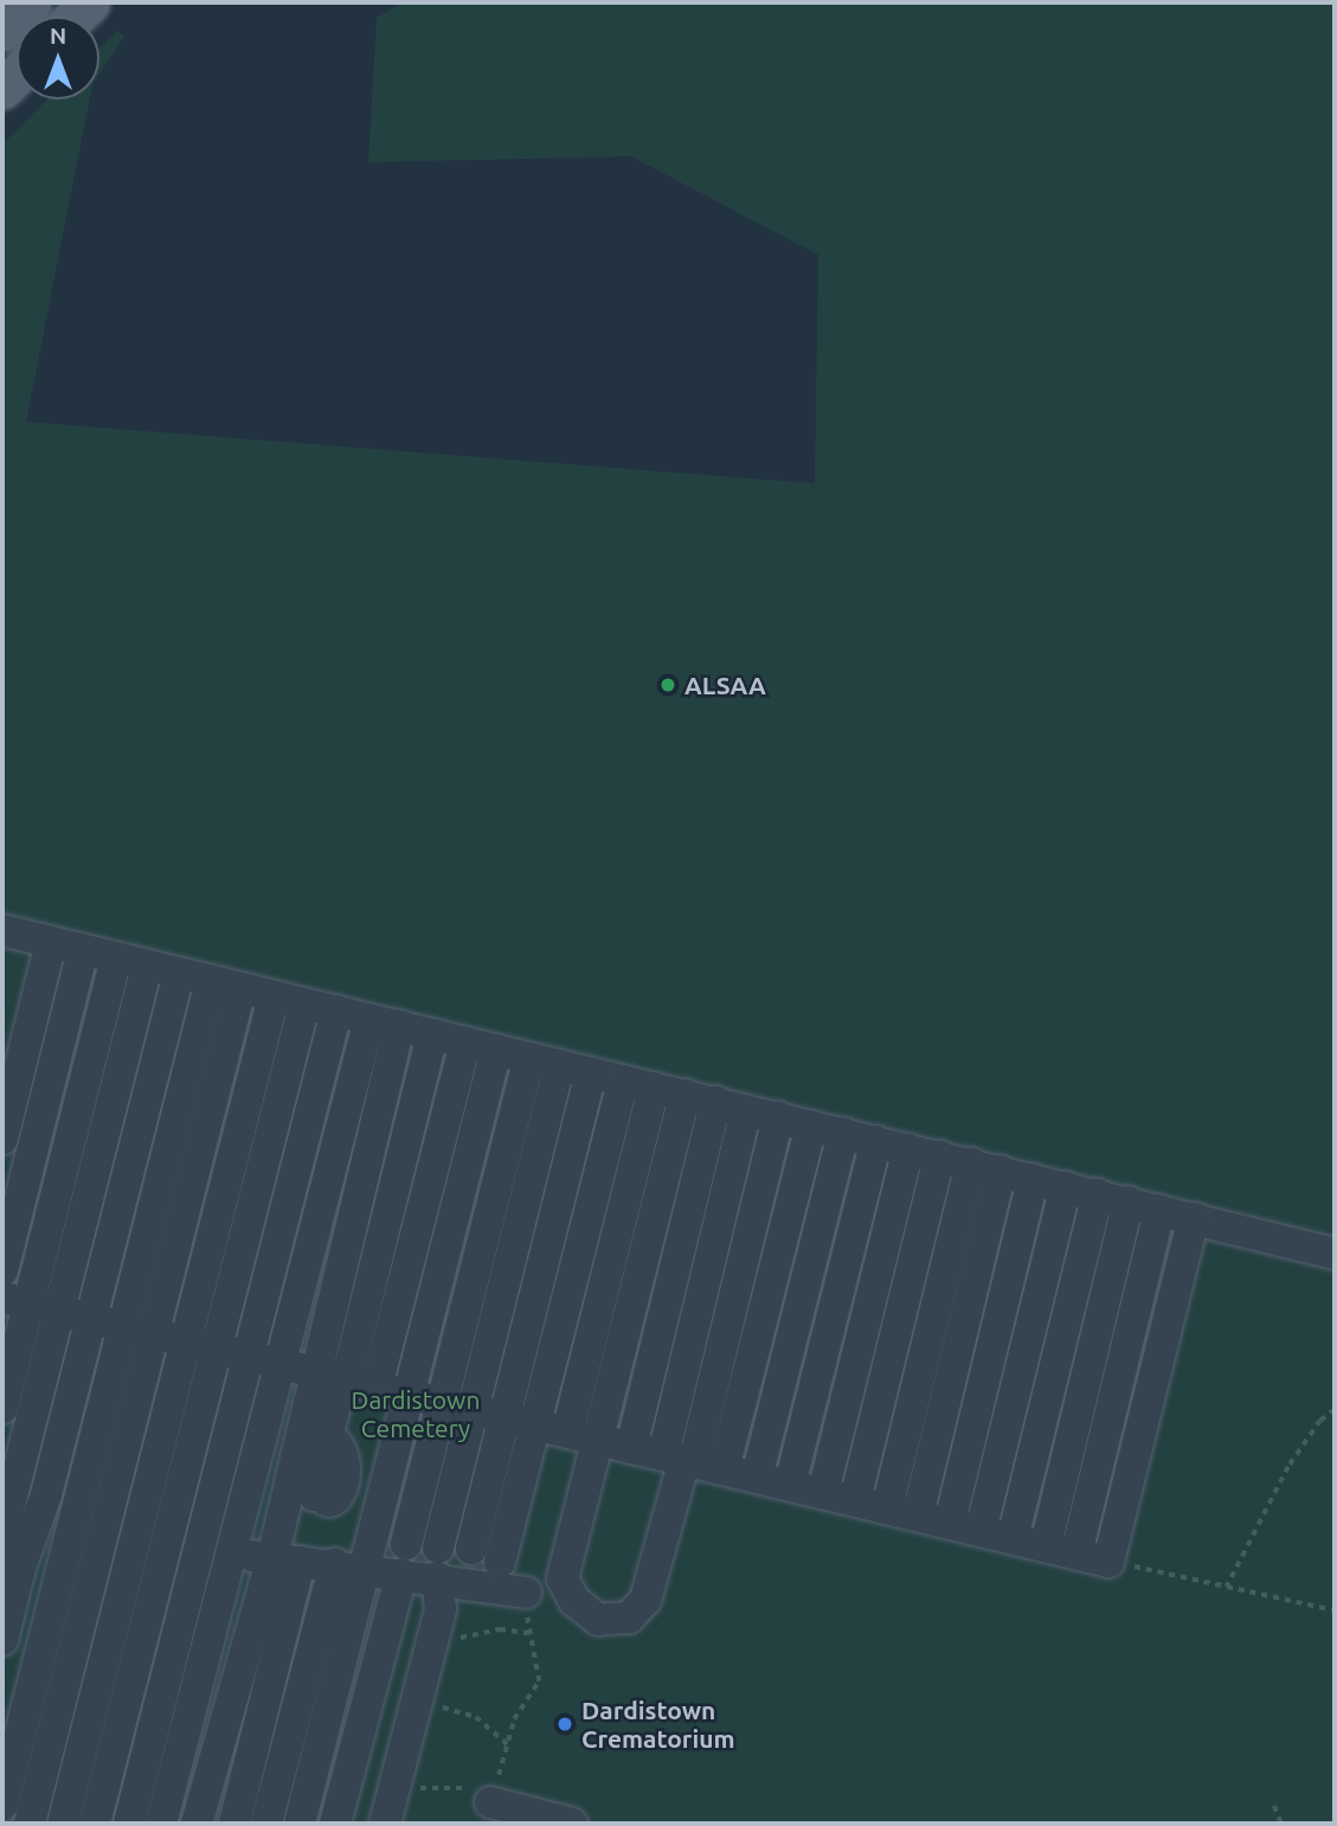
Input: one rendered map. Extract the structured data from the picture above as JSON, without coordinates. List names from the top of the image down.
{
  "parks": ["Dardistown Cemetery"],
  "places": ["ALSAA", "Dardistown Crematorium"],
  "north": "top"
}
